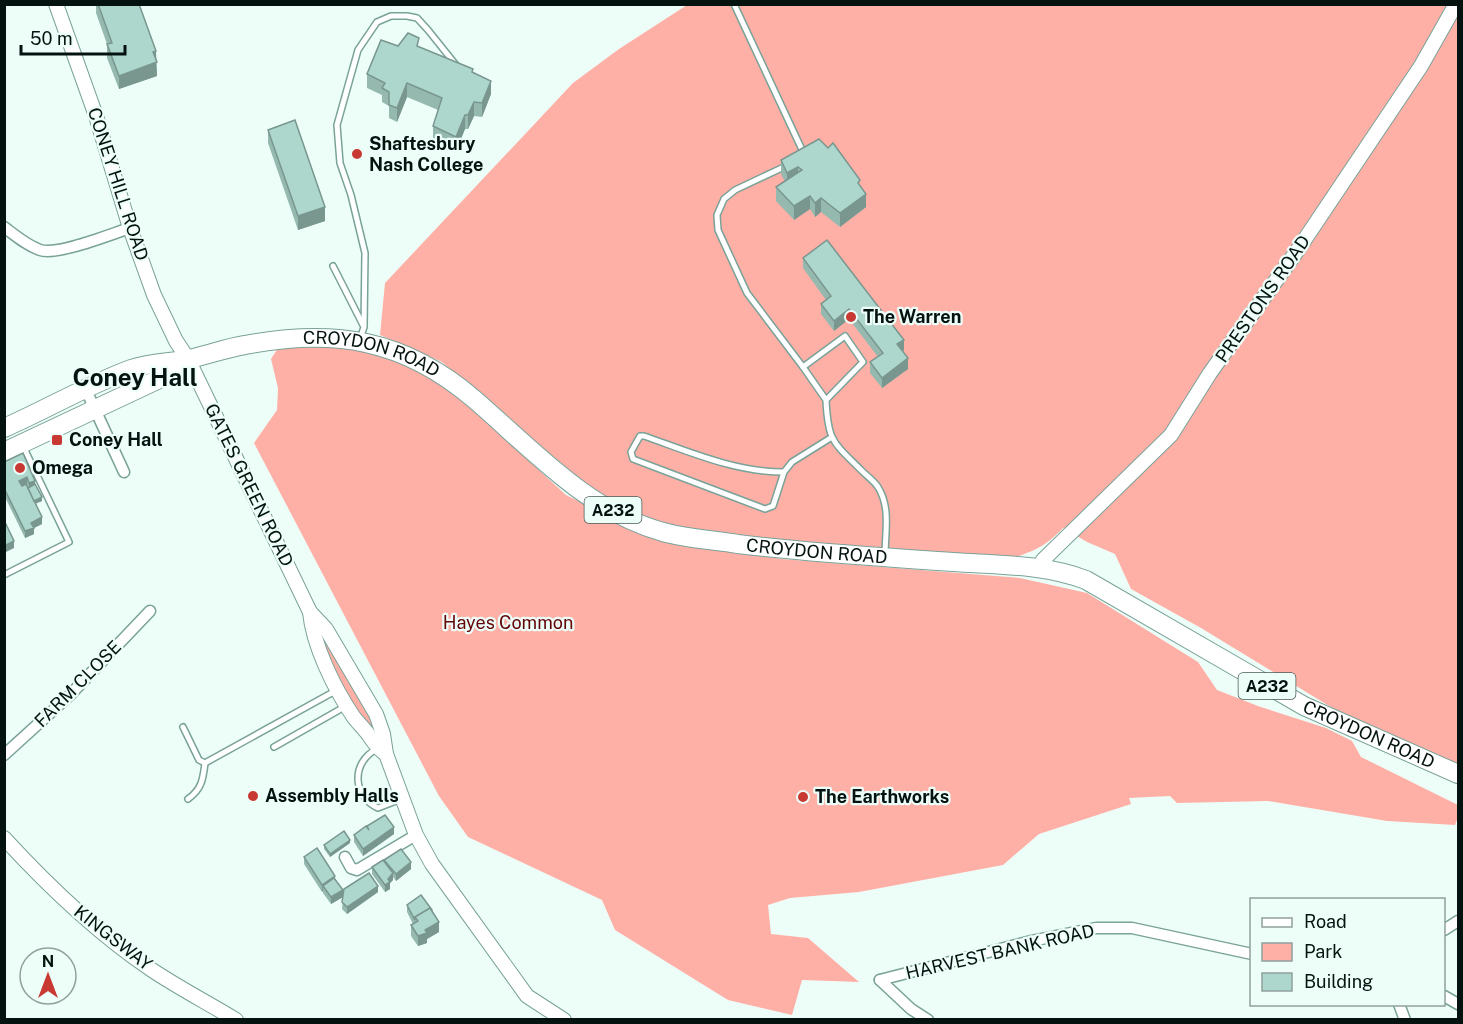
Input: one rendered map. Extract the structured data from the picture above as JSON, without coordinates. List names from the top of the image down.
{
  "streets": {
    "highway": ["CROYDON ROAD", "A232"],
    "street": [
      "CONEY HILL ROAD",
      "PRESTONS ROAD",
      "GATES GREEN ROAD",
      "FARM CLOSE",
      "KINGSWAY",
      "HARVEST BANK ROAD"
    ]
  },
  "crossings": [
    ["CONEY HILL ROAD", "CROYDON ROAD"],
    ["CONEY HILL ROAD", "GATES GREEN ROAD"],
    ["PRESTONS ROAD", "CROYDON ROAD"],
    ["CROYDON ROAD", "GATES GREEN ROAD"]
  ],
  "districts": ["Coney Hall"],
  "parks": ["Hayes Common"],
  "places": {
    "other": [
      "Shaftesbury Nash College",
      "The Warren",
      "Omega",
      "Assembly Halls",
      "The Earthworks"
    ],
    "transit": ["Coney Hall"]
  },
  "legend": ["Road", "Park", "Building"],
  "scale_bar": "50 m",
  "north": "top"
}
